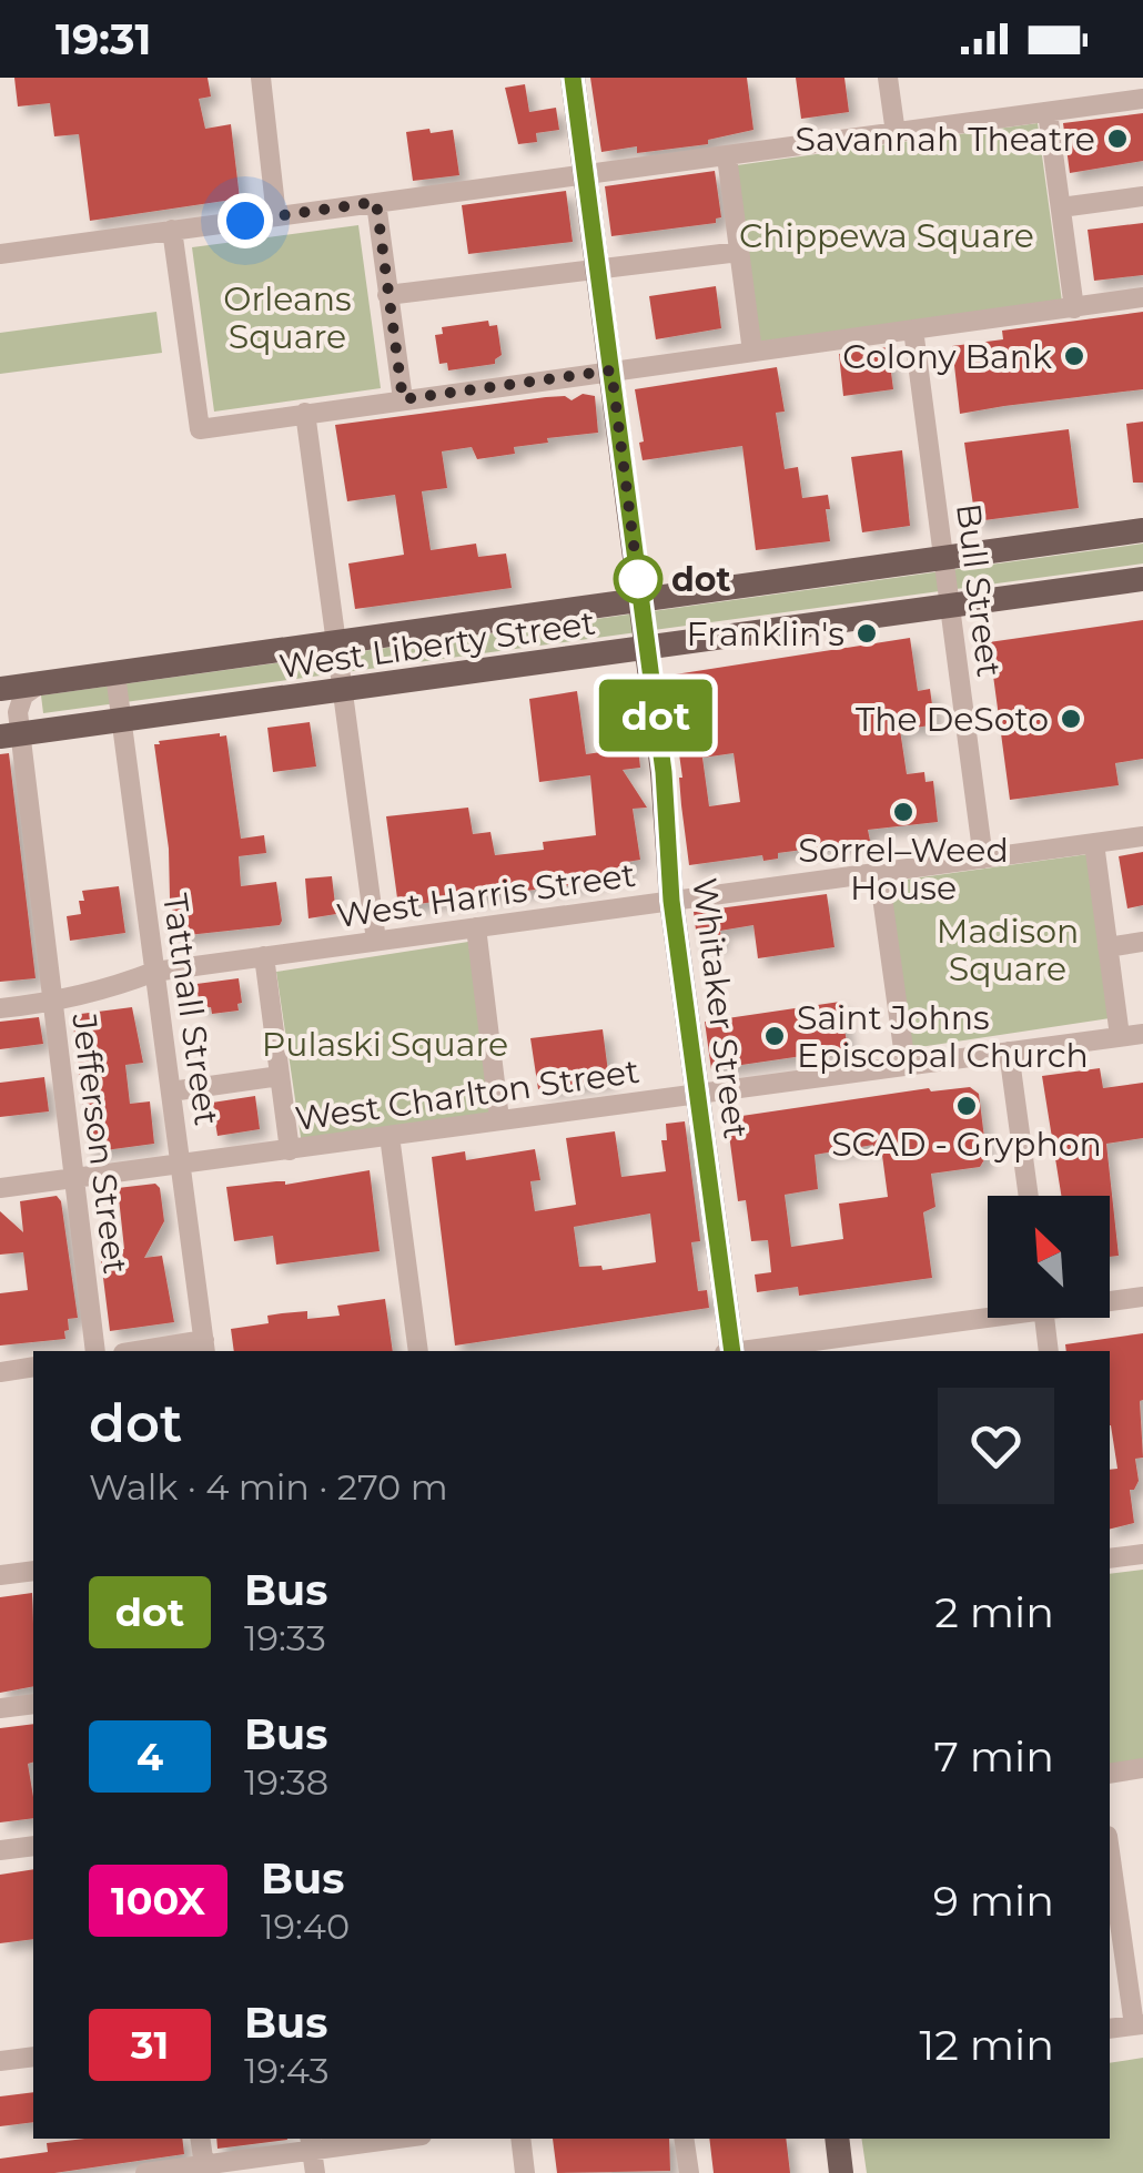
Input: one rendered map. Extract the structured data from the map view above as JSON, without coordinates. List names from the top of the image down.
{
  "streets": {
    "main road": ["West Liberty Street", "Whitaker Street"],
    "street": [
      "Bull Street",
      "West Harris Street",
      "Tattnall Street",
      "West Charlton Street",
      "Jefferson Street"
    ]
  },
  "crossings": [
    ["Bull Street", "West Liberty Street"],
    ["Bull Street", "West Harris Street"],
    ["West Liberty Street", "Whitaker Street"],
    ["West Liberty Street", "Tattnall Street"],
    ["West Liberty Street", "Jefferson Street"],
    ["West Harris Street", "Whitaker Street"],
    ["West Harris Street", "Tattnall Street"],
    ["West Harris Street", "Jefferson Street"],
    ["Whitaker Street", "West Charlton Street"],
    ["Tattnall Street", "West Charlton Street"],
    ["West Charlton Street", "Jefferson Street"]
  ],
  "parks": [
    "Chippewa Square",
    "Orleans Square",
    "Madison Square",
    "Pulaski Square"
  ],
  "places": [
    "Savannah Theatre",
    "Colony Bank",
    "dot",
    "Franklin's",
    "The DeSoto",
    "Sorrel–Weed House",
    "Saint Johns Episcopal Church",
    "SCAD - Gryphon"
  ],
  "lines": ["bus line dot"],
  "north": "top left",
  "page": {
    "status": "19:31",
    "on_map": "dot",
    "heading": ["dot", "Walk · 4 min · 270 m"],
    "list": [
      {
        "mark": "dot",
        "name": "Bus",
        "note": "19:33",
        "value": "2 min"
      },
      {
        "mark": "4",
        "name": "Bus",
        "note": "19:38",
        "value": "7 min"
      },
      {
        "mark": "100X",
        "name": "Bus",
        "note": "19:40",
        "value": "9 min"
      },
      {
        "mark": "31",
        "name": "Bus",
        "note": "19:43",
        "value": "12 min"
      }
    ]
  }
}
